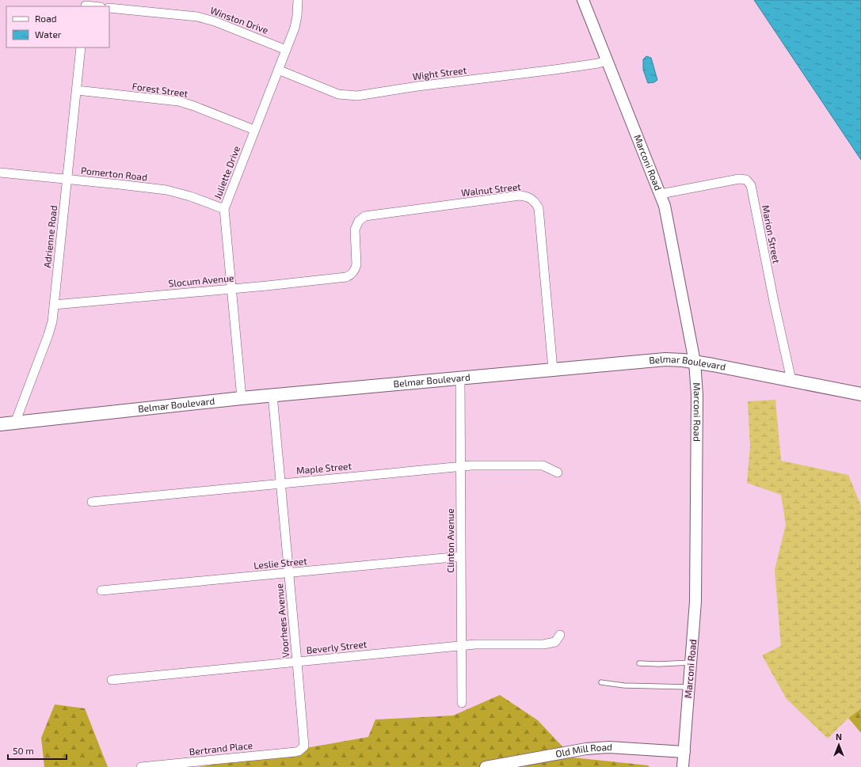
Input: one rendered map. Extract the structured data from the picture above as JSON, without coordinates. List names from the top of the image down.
{
  "streets": {
    "main road": ["Belmar Boulevard"],
    "street": [
      "Winston Drive",
      "Wight Street",
      "Forest Street",
      "Marconi Road",
      "Juliette Drive",
      "Pomerton Road",
      "Walnut Street",
      "Marion Street",
      "Adrienne Road",
      "Slocum Avenue",
      "Maple Street",
      "Clinton Avenue",
      "Leslie Street",
      "Voorhees Avenue",
      "Beverly Street",
      "Bertrand Place",
      "Old Mill Road"
    ]
  },
  "crossings": [
    ["Winston Drive", "Juliette Drive"],
    ["Wight Street", "Marconi Road"],
    ["Wight Street", "Juliette Drive"],
    ["Forest Street", "Juliette Drive"],
    ["Forest Street", "Adrienne Road"],
    ["Marconi Road", "Marion Street"],
    ["Marconi Road", "Belmar Boulevard"],
    ["Marconi Road", "Old Mill Road"],
    ["Juliette Drive", "Pomerton Road"],
    ["Juliette Drive", "Slocum Avenue"],
    ["Juliette Drive", "Belmar Boulevard"],
    ["Pomerton Road", "Adrienne Road"],
    ["Walnut Street", "Slocum Avenue"],
    ["Walnut Street", "Belmar Boulevard"],
    ["Marion Street", "Belmar Boulevard"],
    ["Adrienne Road", "Slocum Avenue"],
    ["Adrienne Road", "Belmar Boulevard"],
    ["Belmar Boulevard", "Clinton Avenue"],
    ["Belmar Boulevard", "Voorhees Avenue"],
    ["Maple Street", "Clinton Avenue"],
    ["Maple Street", "Voorhees Avenue"],
    ["Clinton Avenue", "Leslie Street"],
    ["Clinton Avenue", "Beverly Street"],
    ["Leslie Street", "Voorhees Avenue"],
    ["Voorhees Avenue", "Beverly Street"],
    ["Voorhees Avenue", "Bertrand Place"]
  ],
  "legend": ["Road", "Water"],
  "scale_bar": "50 m",
  "north": "top"
}
